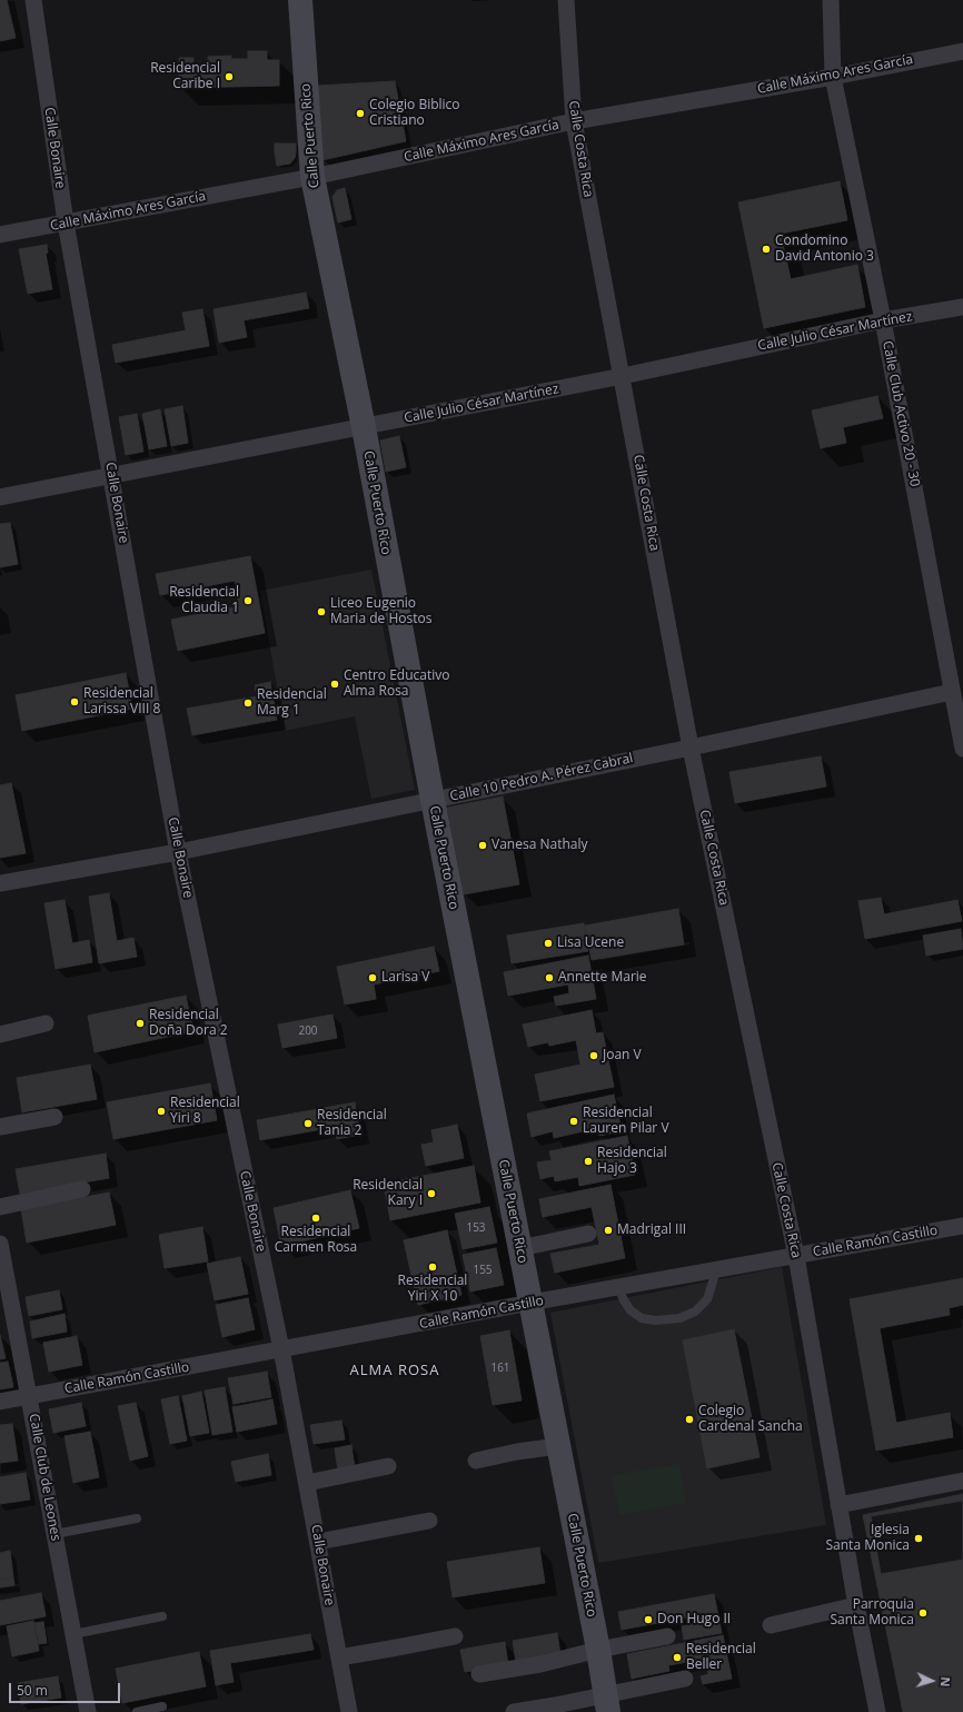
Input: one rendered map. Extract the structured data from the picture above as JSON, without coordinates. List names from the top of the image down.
{
  "streets": {
    "street": [
      "Calle Máximo Ares García",
      "Calle Puerto Rico",
      "Calle Bonaire",
      "Calle Costa Rica",
      "Calle Julio César Martínez",
      "Calle Club Activo 20 - 30",
      "Calle 10 Pedro A. Pérez Cabral",
      "Calle Ramón Castillo",
      "Calle Club de Leones"
    ]
  },
  "crossings": [
    ["Calle Máximo Ares García", "Calle Puerto Rico"],
    ["Calle Máximo Ares García", "Calle Bonaire"],
    ["Calle Máximo Ares García", "Calle Costa Rica"],
    ["Calle Máximo Ares García", "Calle Club Activo 20 - 30"],
    ["Calle Puerto Rico", "Calle Julio César Martínez"],
    ["Calle Puerto Rico", "Calle 10 Pedro A. Pérez Cabral"],
    ["Calle Puerto Rico", "Calle Ramón Castillo"],
    ["Calle Bonaire", "Calle Julio César Martínez"],
    ["Calle Bonaire", "Calle 10 Pedro A. Pérez Cabral"],
    ["Calle Bonaire", "Calle Ramón Castillo"],
    ["Calle Costa Rica", "Calle Julio César Martínez"],
    ["Calle Costa Rica", "Calle 10 Pedro A. Pérez Cabral"],
    ["Calle Costa Rica", "Calle Ramón Castillo"],
    ["Calle Julio César Martínez", "Calle Club Activo 20 - 30"],
    ["Calle Club Activo 20 - 30", "Calle 10 Pedro A. Pérez Cabral"],
    ["Calle Ramón Castillo", "Calle Club de Leones"]
  ],
  "districts": ["ALMA ROSA"],
  "places": [
    "Residencial Caribe I",
    "Colegio Biblico Cristiano",
    "Condomino David Antonio 3",
    "Residencial Claudia 1",
    "Liceo Eugenio Maria de Hostos",
    "Centro Educativo Alma Rosa",
    "Residencial Larissa VIII 8",
    "Residencial Marg 1",
    "Vanesa Nathaly",
    "Lisa Ucene",
    "Larisa V",
    "Annette Marie",
    "Residencial Doña Dora 2",
    "Joan V",
    "Residencial Yiri 8",
    "Residencial Lauren Pilar V",
    "Residencial Tania 2",
    "Residencial Hajo 3",
    "Residencial Kary I",
    "Residencial Carmen Rosa",
    "Madrigal III",
    "Residencial Yiri X 10",
    "Colegio Cardenal Sancha",
    "Iglesia Santa Monica",
    "Parroquia Santa Monica",
    "Don Hugo II",
    "Residencial Beller"
  ],
  "house_numbers": [
    "200",
    "153",
    "155",
    "161"
  ],
  "scale_bar": "50 m",
  "north": "right"
}
